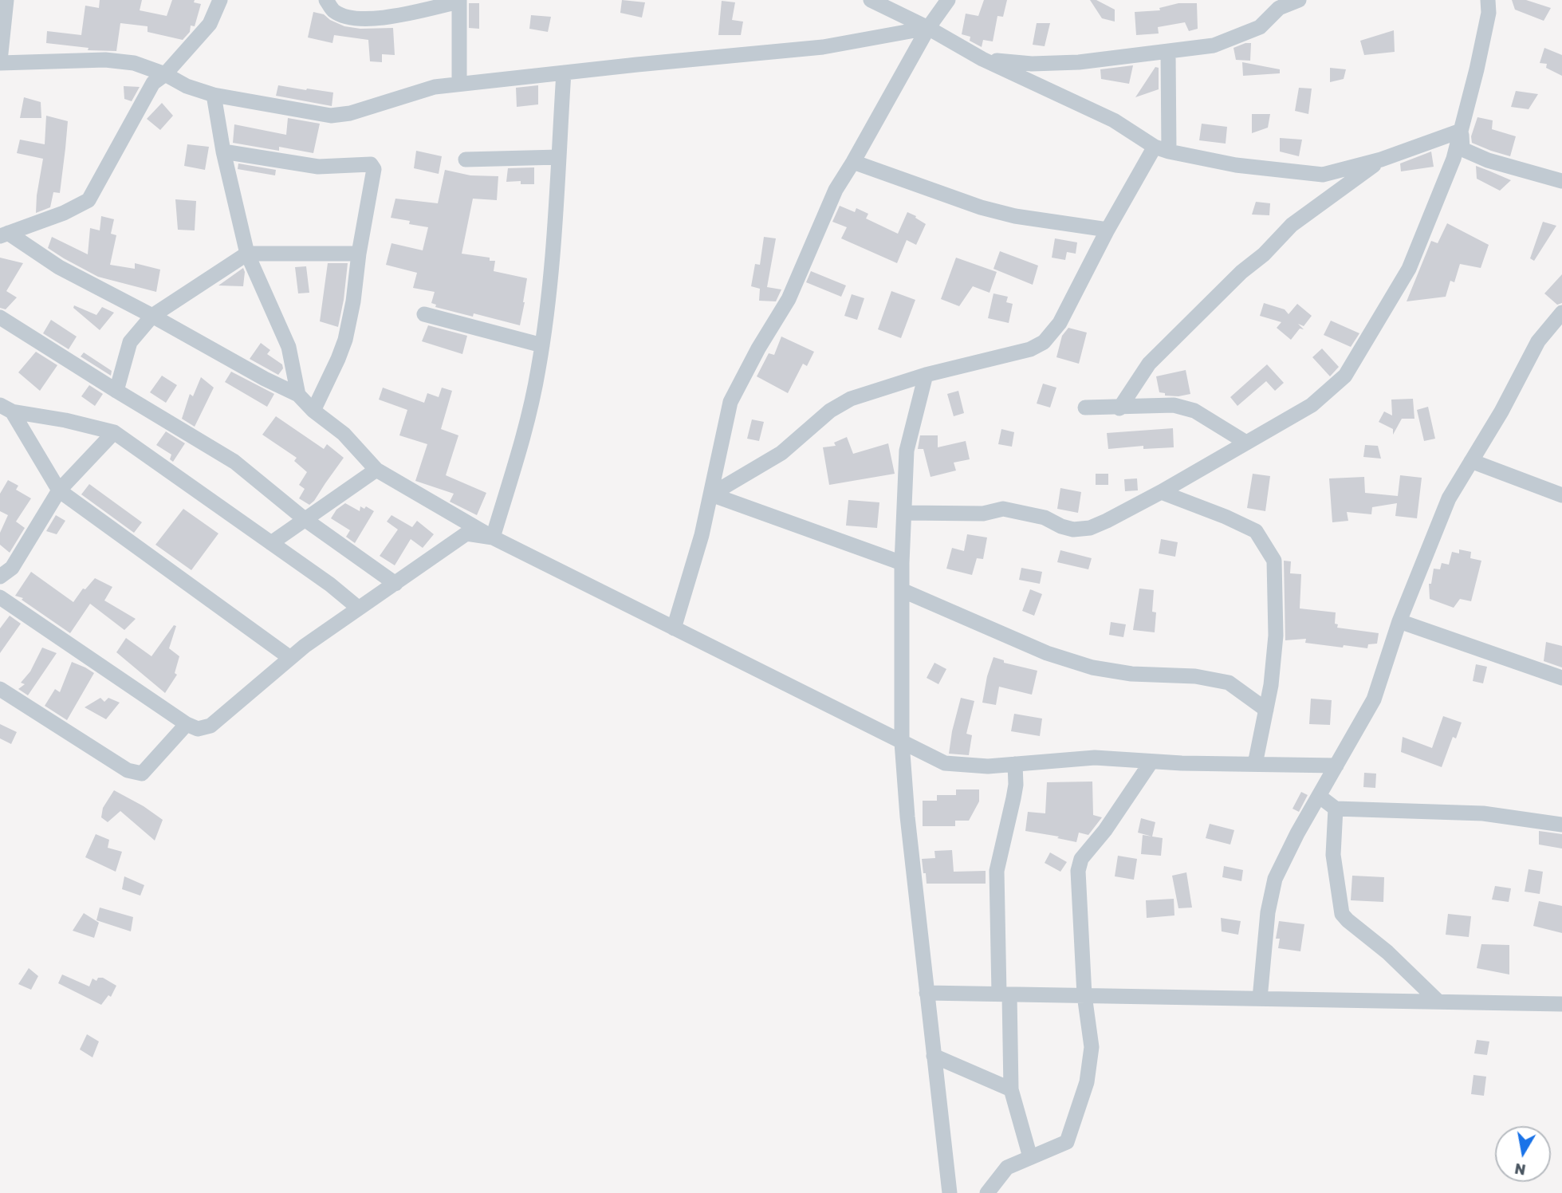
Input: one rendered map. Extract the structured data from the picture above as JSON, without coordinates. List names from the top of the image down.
{
  "north": "bottom"
}
